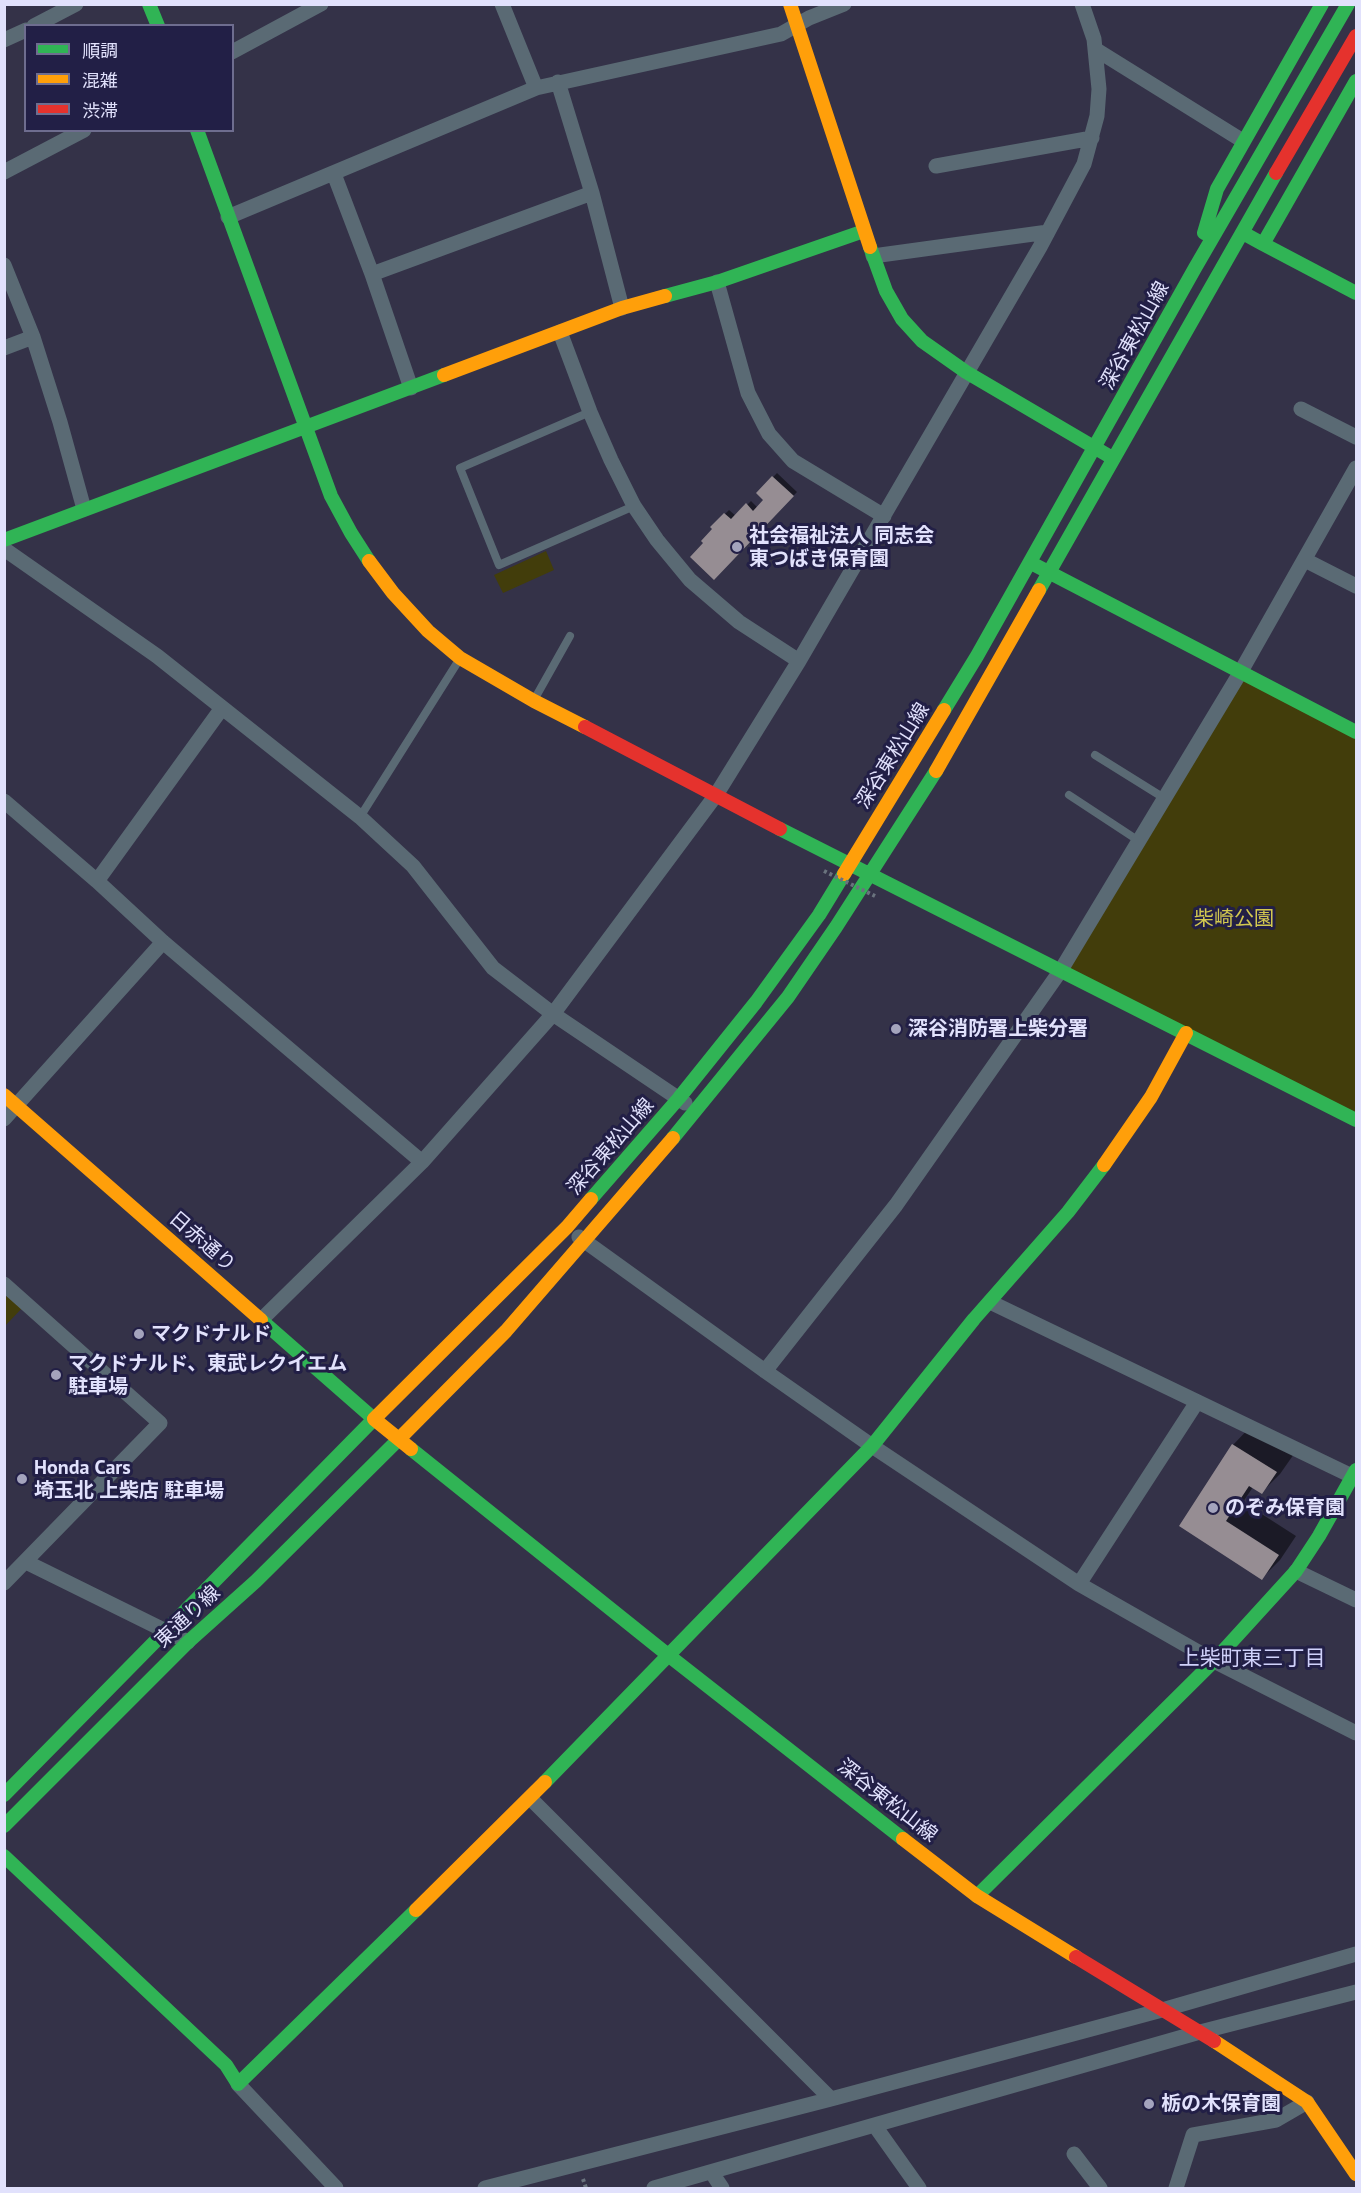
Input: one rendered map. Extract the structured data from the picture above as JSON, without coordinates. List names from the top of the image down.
{
  "streets": {
    "street": ["深谷東松山線", "日赤通り", "東通り線"]
  },
  "crossings": [
    ["深谷東松山線", "日赤通り"],
    ["深谷東松山線", "東通り線"],
    ["日赤通り", "東通り線"]
  ],
  "districts": ["上柴町東三丁目"],
  "parks": ["柴崎公園"],
  "places": [
    "社会福祉法人 同志会 東つばき保育園",
    "深谷消防署上柴分署",
    "マクドナルド",
    "マクドナルド、東武レクイエム 駐車場",
    "Honda Cars 埼玉北 上柴店 駐車場",
    "のぞみ保育園",
    "栃の木保育園"
  ],
  "legend": ["順調", "混雑", "渋滞"]
}
